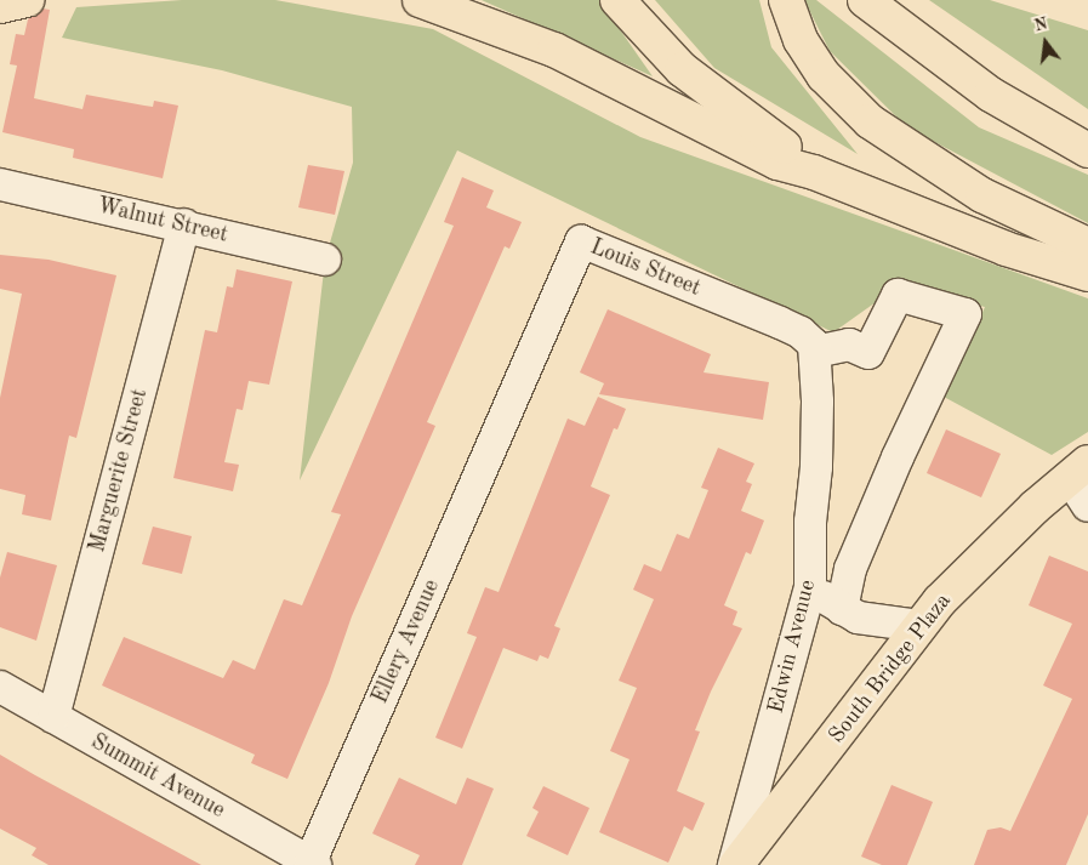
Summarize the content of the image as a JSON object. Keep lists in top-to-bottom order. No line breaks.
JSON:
{"streets":{"main road":["South Bridge Plaza"],"street":["Walnut Street","Louis Street","Marguerite Street","Ellery Avenue","Edwin Avenue","Summit Avenue"]},"crossings":[["Walnut Street","Marguerite Street"],["Louis Street","Ellery Avenue"],["Louis Street","Edwin Avenue"],["Marguerite Street","Summit Avenue"],["Ellery Avenue","Summit Avenue"],["Edwin Avenue","South Bridge Plaza"]],"north":"top"}
